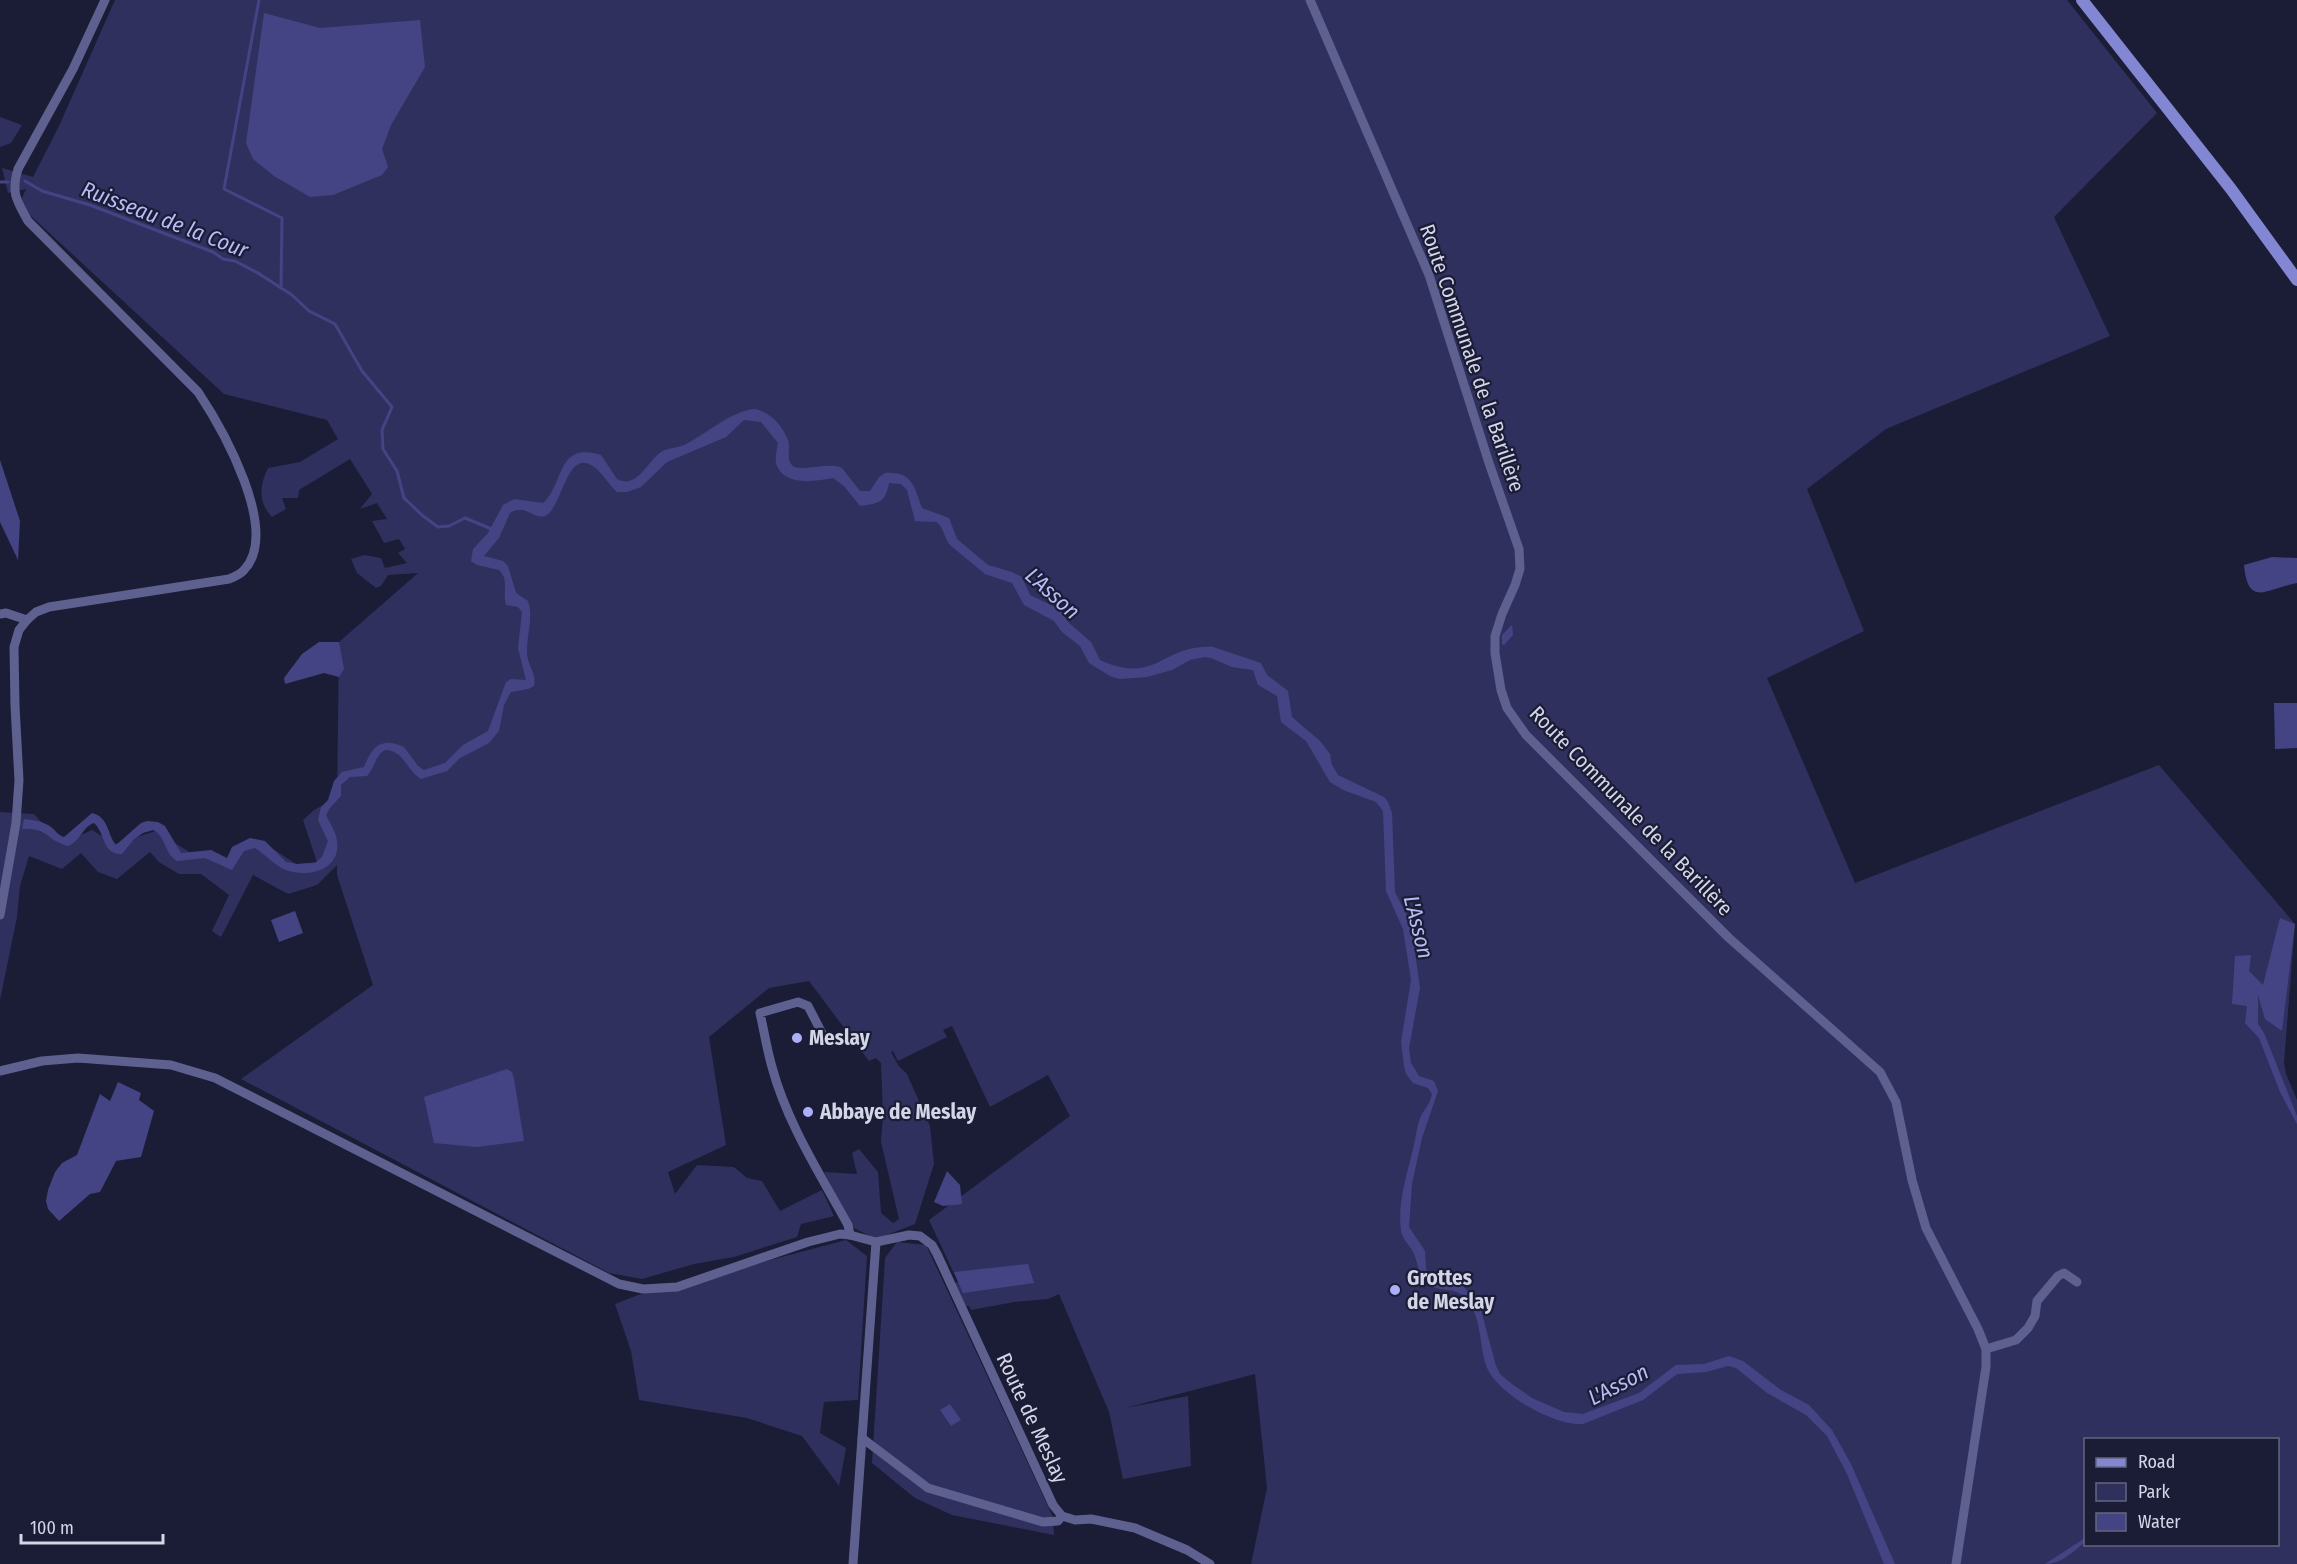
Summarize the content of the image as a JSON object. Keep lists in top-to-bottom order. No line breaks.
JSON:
{"streets":{"street":["Route Communale de la Barillère","Route de Meslay"]},"water":["Ruisseau de la Cour","L'Asson"],"places":["Meslay","Abbaye de Meslay","Grottes de Meslay"],"legend":["Road","Park","Water"],"scale_bar":"100 m"}
